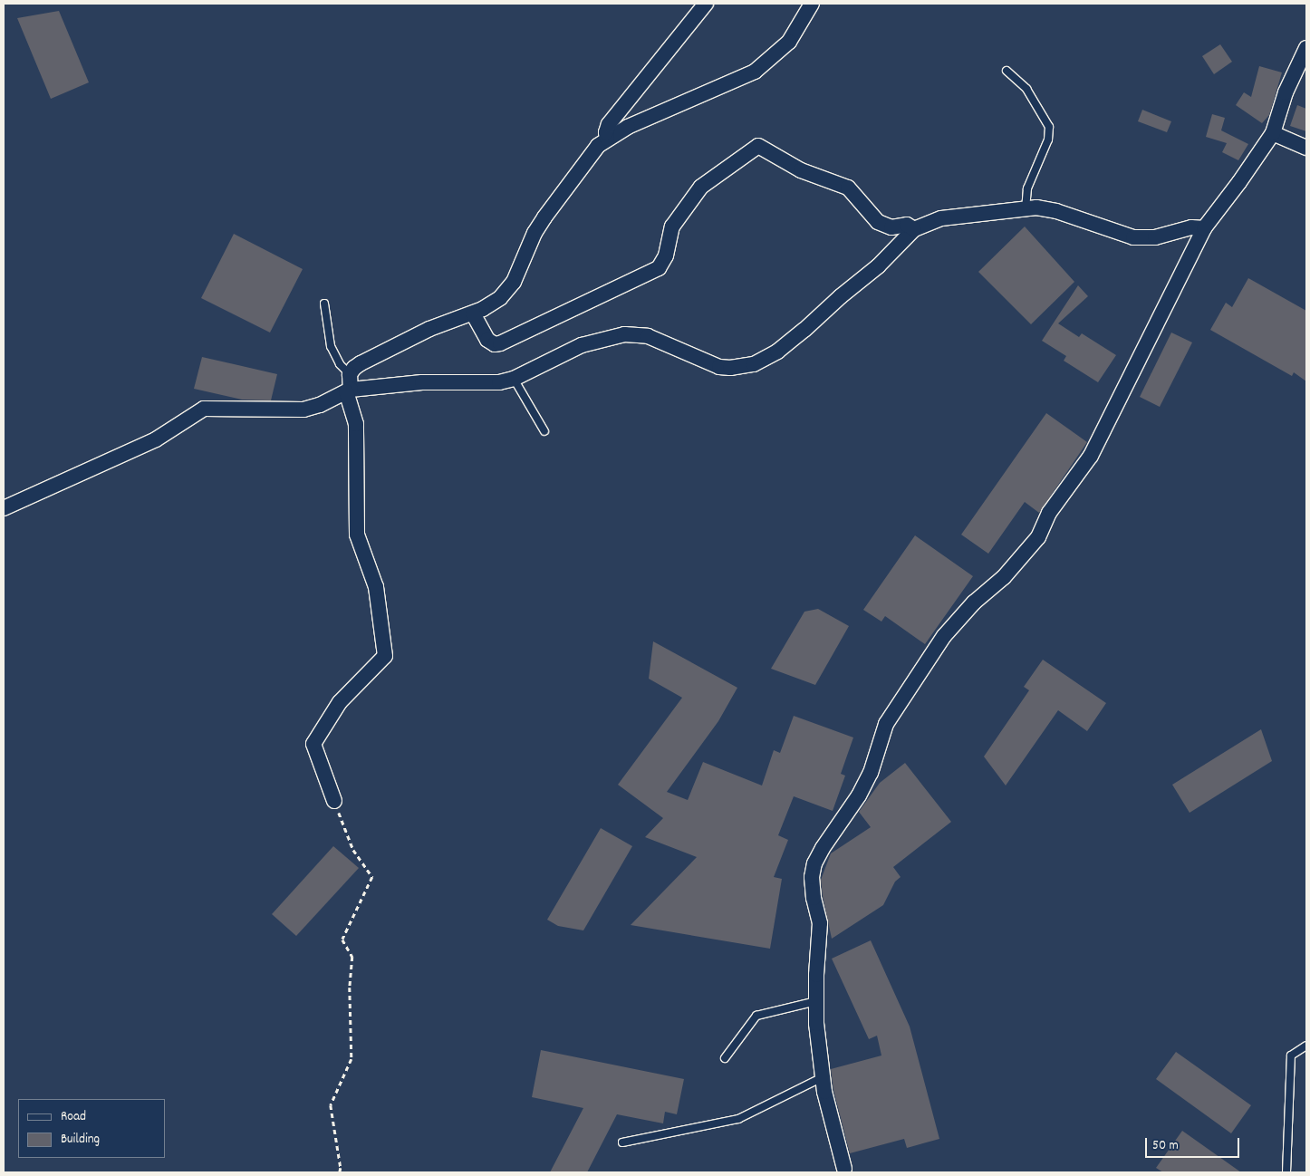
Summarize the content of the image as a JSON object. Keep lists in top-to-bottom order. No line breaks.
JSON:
{"legend":["Road","Building"],"scale_bar":"50 m"}
